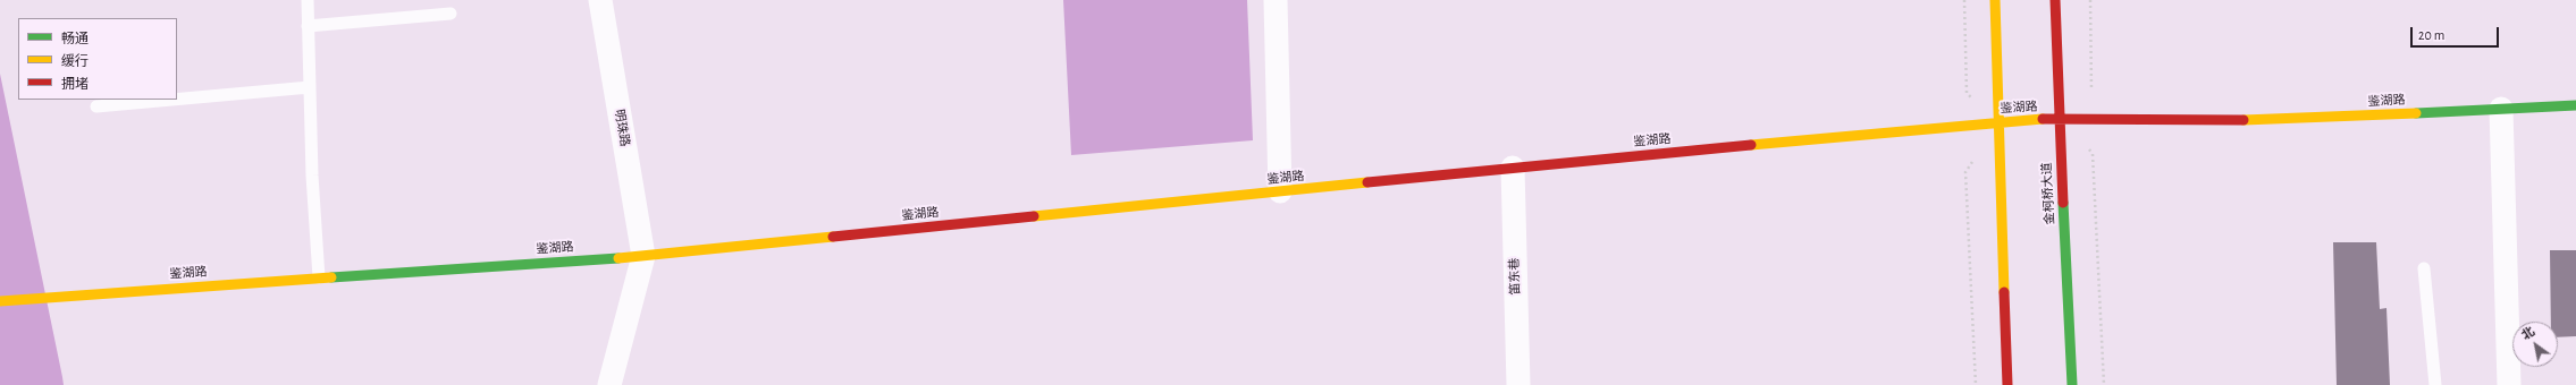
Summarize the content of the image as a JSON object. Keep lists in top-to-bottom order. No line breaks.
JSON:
{"streets":{"street":["鉴湖路","明珠路","金柯桥大道","笛东巷"]},"crossings":[["鉴湖路","明珠路"],["鉴湖路","金柯桥大道"],["鉴湖路","笛东巷"]],"legend":["畅通","缓行","拥堵"],"scale_bar":"20 m","north":"top left"}
